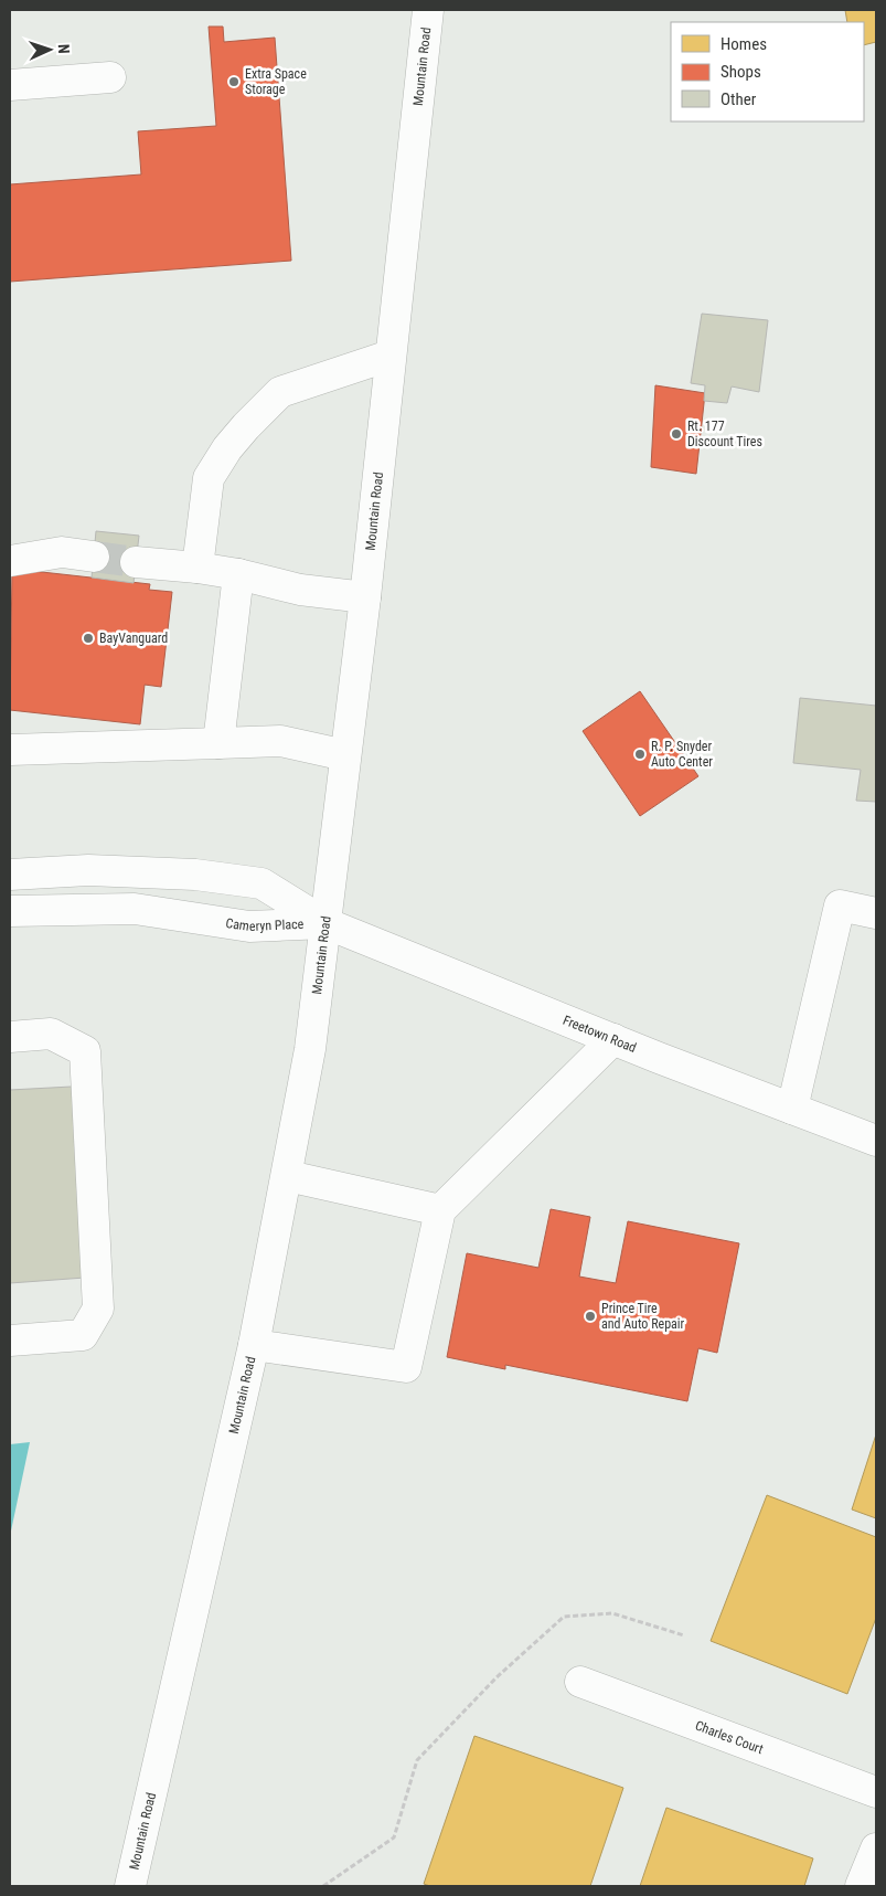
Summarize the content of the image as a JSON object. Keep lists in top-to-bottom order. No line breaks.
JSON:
{"streets":{"main road":["Mountain Road","Cameryn Place","Freetown Road","Charles Court"]},"crossings":[["Mountain Road","Cameryn Place"],["Mountain Road","Freetown Road"],["Cameryn Place","Freetown Road"]],"places":["Extra Space Storage","Rt. 177 Discount Tires","BayVanguard","R. P. Snyder Auto Center","Prince Tire and Auto Repair"],"legend":["Homes","Shops","Other"],"north":"right"}
